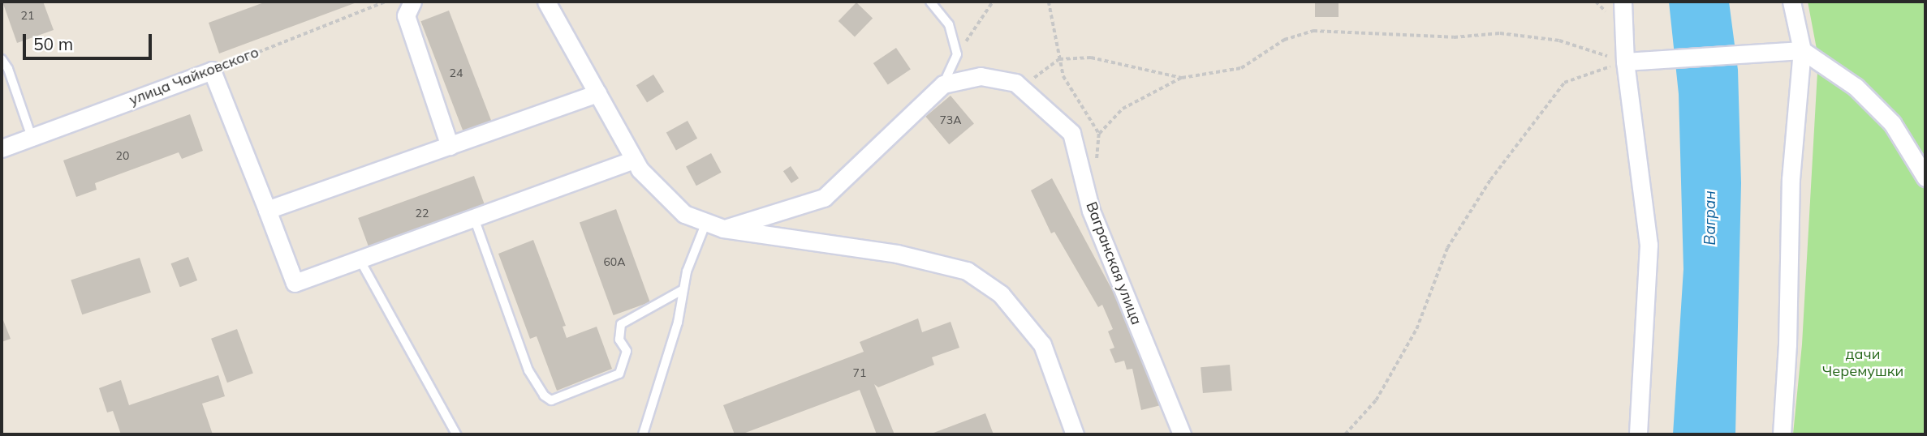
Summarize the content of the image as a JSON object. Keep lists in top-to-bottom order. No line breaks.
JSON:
{"streets":{"street":["улица Чайковского","Вагранская улица"]},"water":["Вагран"],"parks":["дачи Черемушки"],"house_numbers":["21","24","73А","20","22","60А","71"],"scale_bar":"50 m"}
